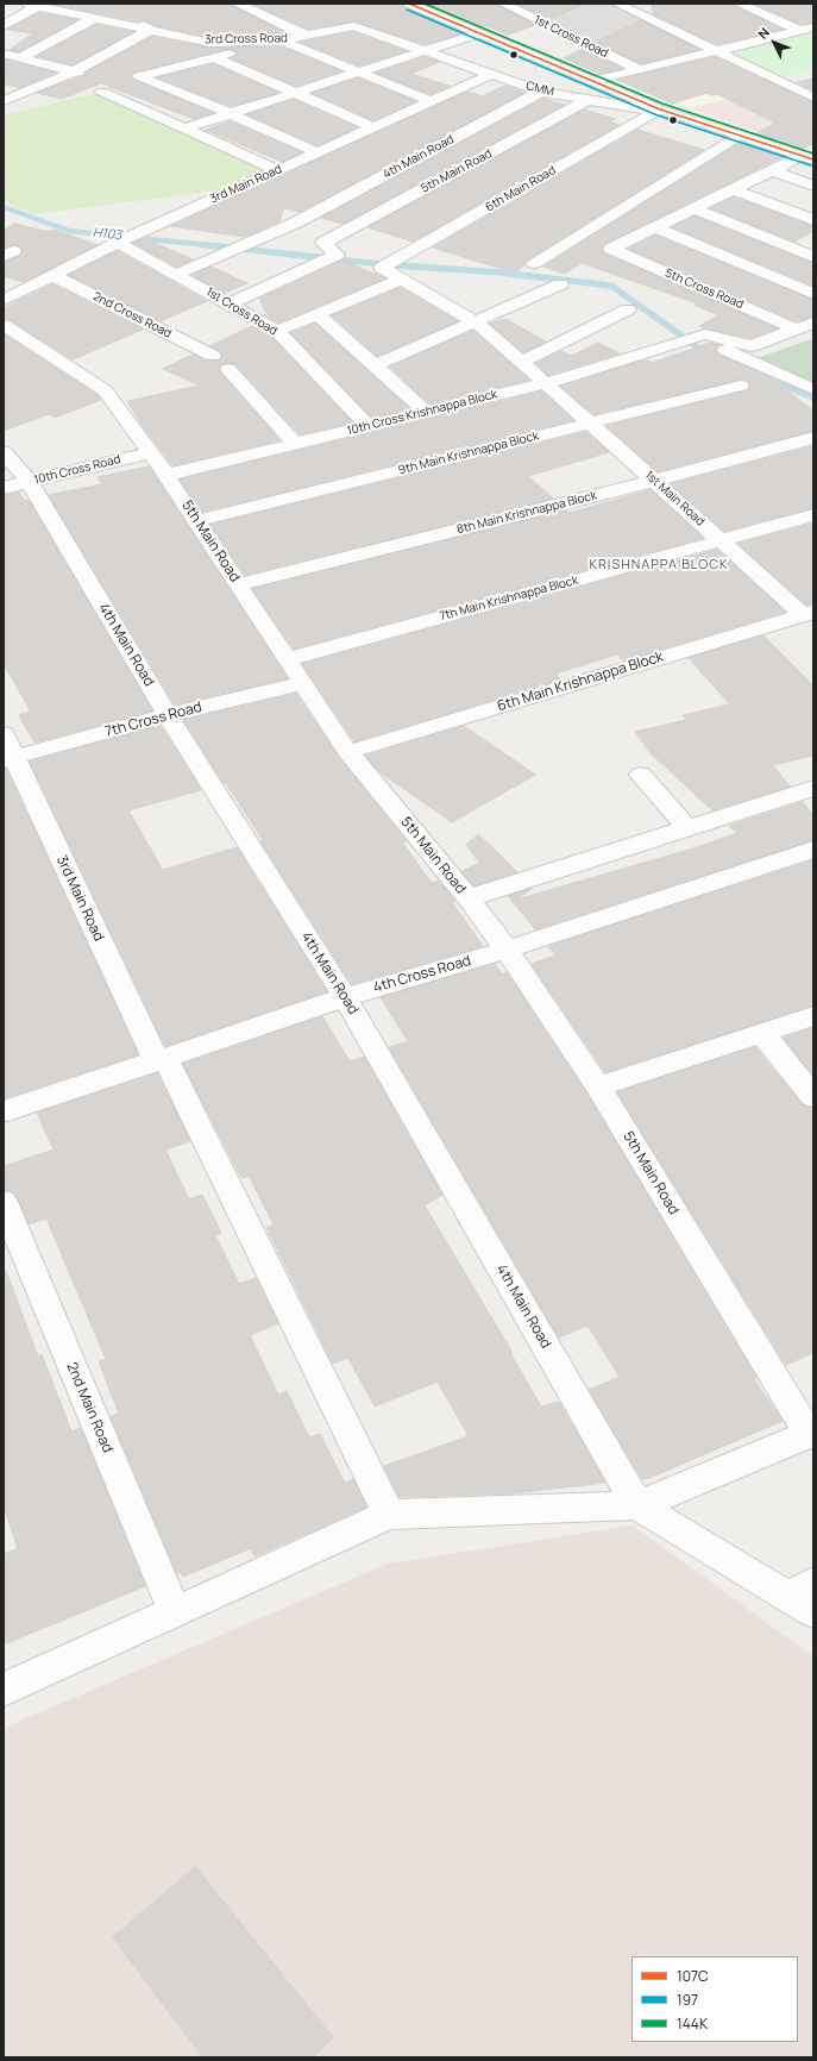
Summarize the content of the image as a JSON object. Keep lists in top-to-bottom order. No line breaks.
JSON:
{"streets":{"street":["1st Cross Road","3rd Cross Road","CMM","4th Main Road","5th Main Road","3rd Main Road","6th Main Road","5th Cross Road","2nd Cross Road","10th Cross Krishnappa Block","9th Main Krishnappa Block","10th Cross Road","1st Main Road","8th Main Krishnappa Block","7th Main Krishnappa Block","6th Main Krishnappa Block","7th Cross Road","4th Cross Road","2nd Main Road"]},"crossings":[["1st Cross Road","4th Main Road"],["1st Cross Road","5th Main Road"],["1st Cross Road","3rd Main Road"],["1st Cross Road","10th Cross Krishnappa Block"],["3rd Cross Road","CMM"],["CMM","4th Main Road"],["CMM","5th Main Road"],["CMM","3rd Main Road"],["CMM","6th Main Road"],["4th Main Road","10th Cross Road"],["4th Main Road","7th Cross Road"],["4th Main Road","4th Cross Road"],["5th Main Road","10th Cross Krishnappa Block"],["5th Main Road","9th Main Krishnappa Block"],["5th Main Road","10th Cross Road"],["5th Main Road","8th Main Krishnappa Block"],["5th Main Road","7th Main Krishnappa Block"],["5th Main Road","6th Main Krishnappa Block"],["5th Main Road","7th Cross Road"],["5th Main Road","4th Cross Road"],["3rd Main Road","2nd Cross Road"],["3rd Main Road","7th Cross Road"],["3rd Main Road","4th Cross Road"],["5th Cross Road","10th Cross Krishnappa Block"],["10th Cross Krishnappa Block","1st Main Road"],["9th Main Krishnappa Block","1st Main Road"],["1st Main Road","8th Main Krishnappa Block"],["1st Main Road","7th Main Krishnappa Block"],["1st Main Road","6th Main Krishnappa Block"]],"districts":["KRISHNAPPA BLOCK"],"water":["H103"],"lines":["transit line 107C","transit line 144K","transit line 197"],"legend":["107C","197","144K"],"north":"top left"}
